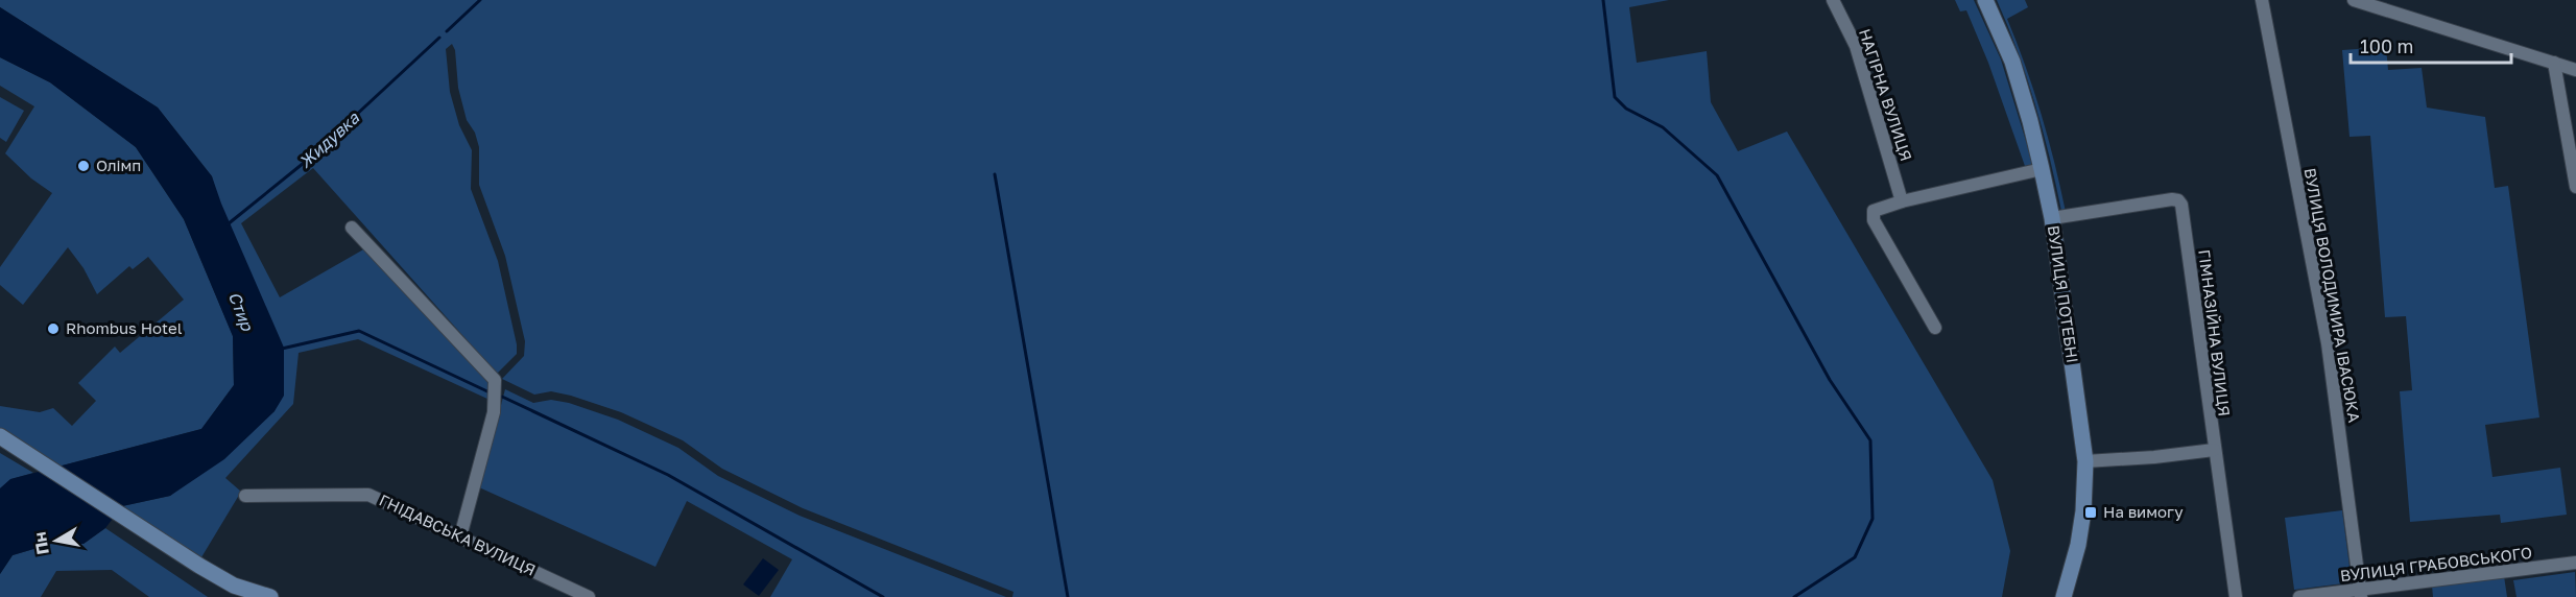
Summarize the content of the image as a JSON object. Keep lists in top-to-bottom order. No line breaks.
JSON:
{"streets":{"street":["НАГІРНА ВУЛИЦЯ","ВУЛИЦЯ ПОТЕБНІ","ВУЛИЦЯ ВОЛОДИМИРА ІВАСЮКА","ГІМНАЗІЙНА ВУЛИЦЯ","ГНІДАВСЬКА ВУЛИЦЯ","ВУЛИЦЯ ГРАБОВСЬКОГО"]},"crossings":[["ВУЛИЦЯ ПОТЕБНІ","ГІМНАЗІЙНА ВУЛИЦЯ"],["ВУЛИЦЯ ВОЛОДИМИРА ІВАСЮКА","ВУЛИЦЯ ГРАБОВСЬКОГО"]],"water":["Жидувка","Стир"],"places":{"other":["Олімп","Rhombus Hotel"],"transit":["На вимогу"]},"scale_bar":"100 m","north":"left"}
